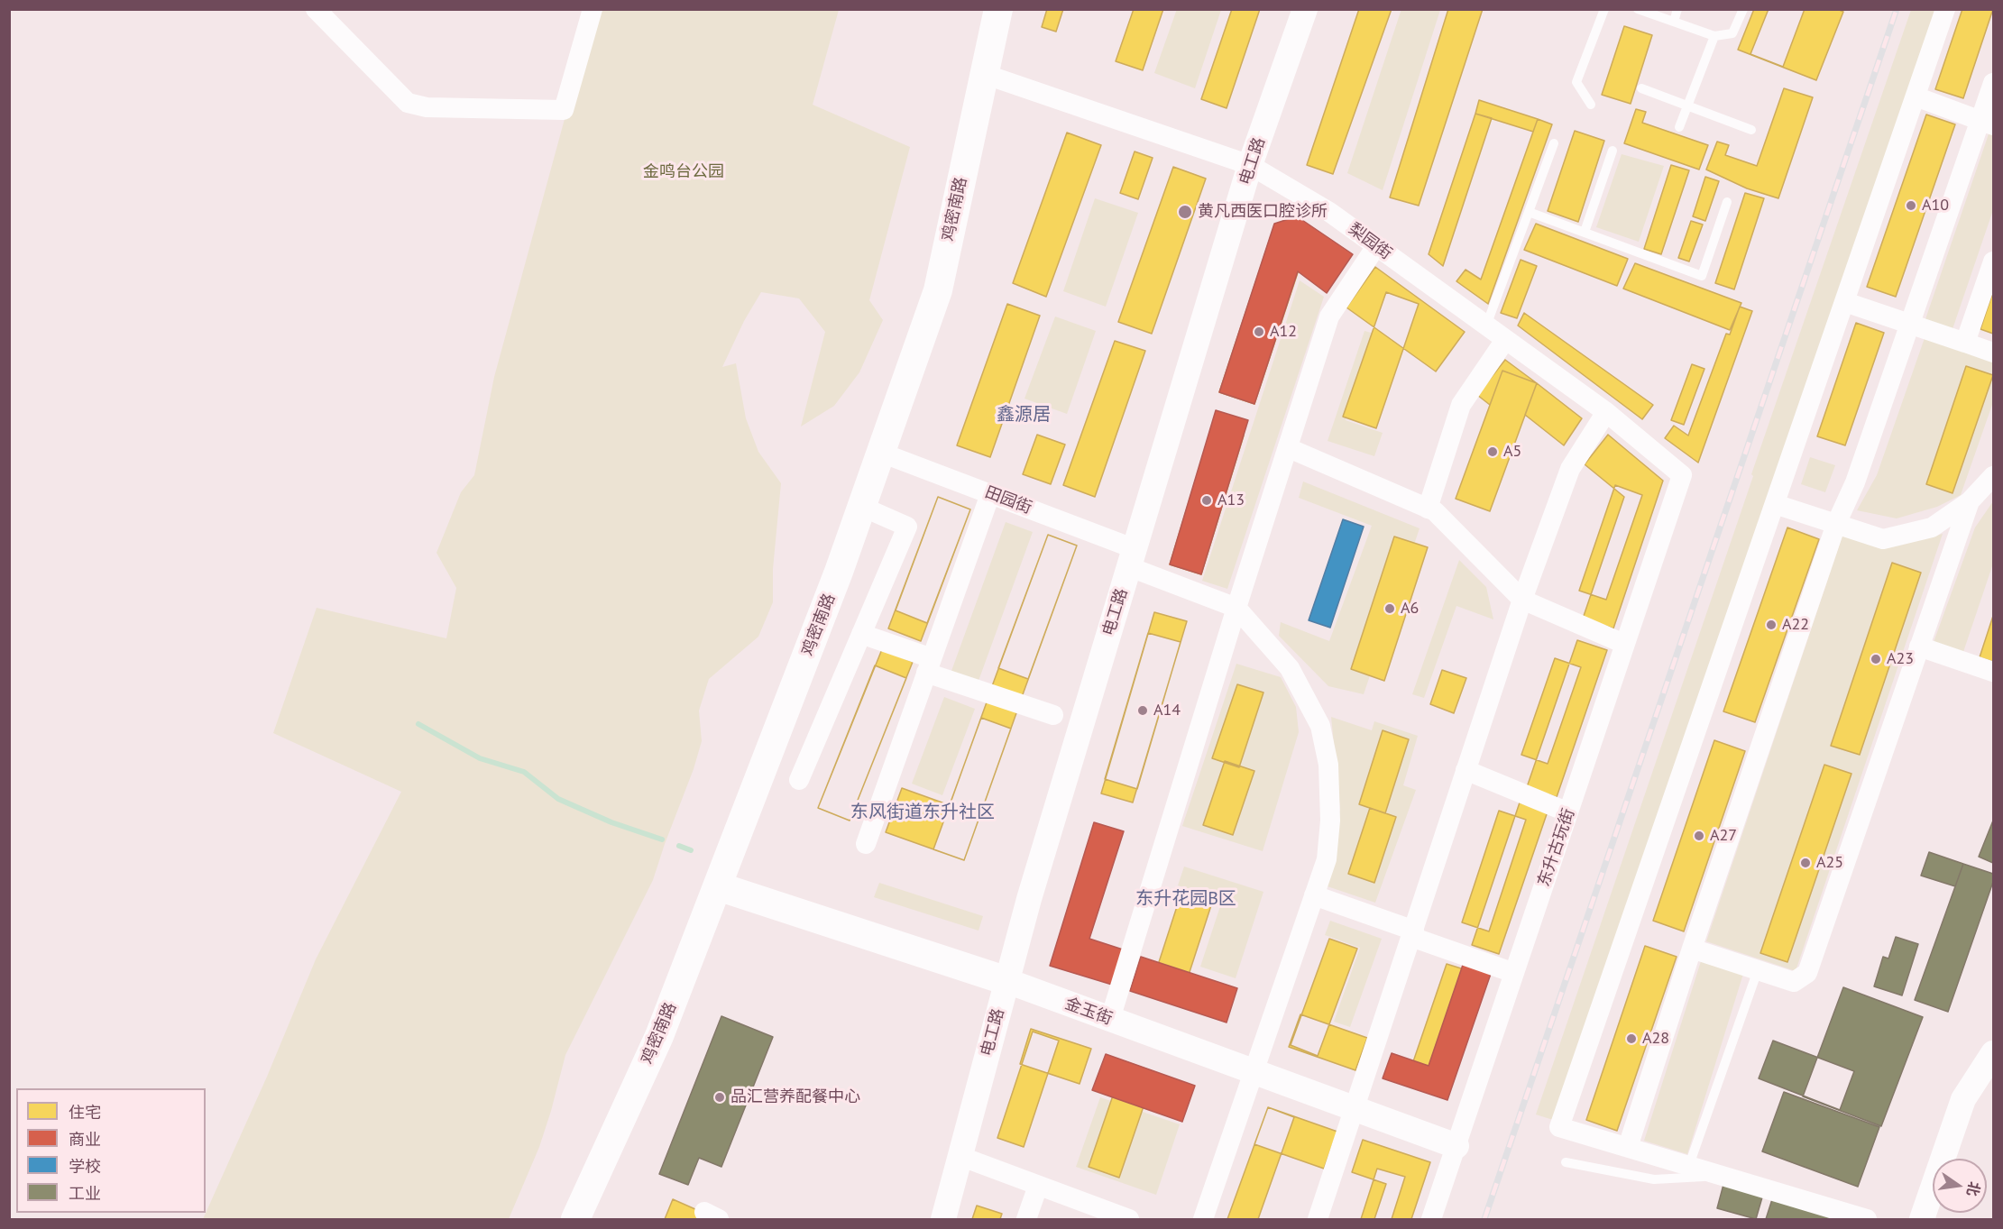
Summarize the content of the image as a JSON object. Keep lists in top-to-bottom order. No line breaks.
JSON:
{"streets":{"main road":["鸡密南路","金玉街"],"street":["电工路","梨园街","田园街","东升古玩街"]},"crossings":[["电工路","梨园街"],["电工路","田园街"],["电工路","金玉街"],["鸡密南路","梨园街"],["鸡密南路","田园街"],["鸡密南路","金玉街"],["梨园街","东升古玩街"],["东升古玩街","金玉街"]],"districts":["鑫源居","东风街道东升社区","东升花园B区"],"parks":["金鸣台公园"],"places":["A10","黄凡西医口腔诊所","A12","A5","A13","A6","A22","A23","A14","A27","A25","A28","品汇营养配餐中心"],"legend":["住宅","商业","学校","工业"],"north":"right"}
